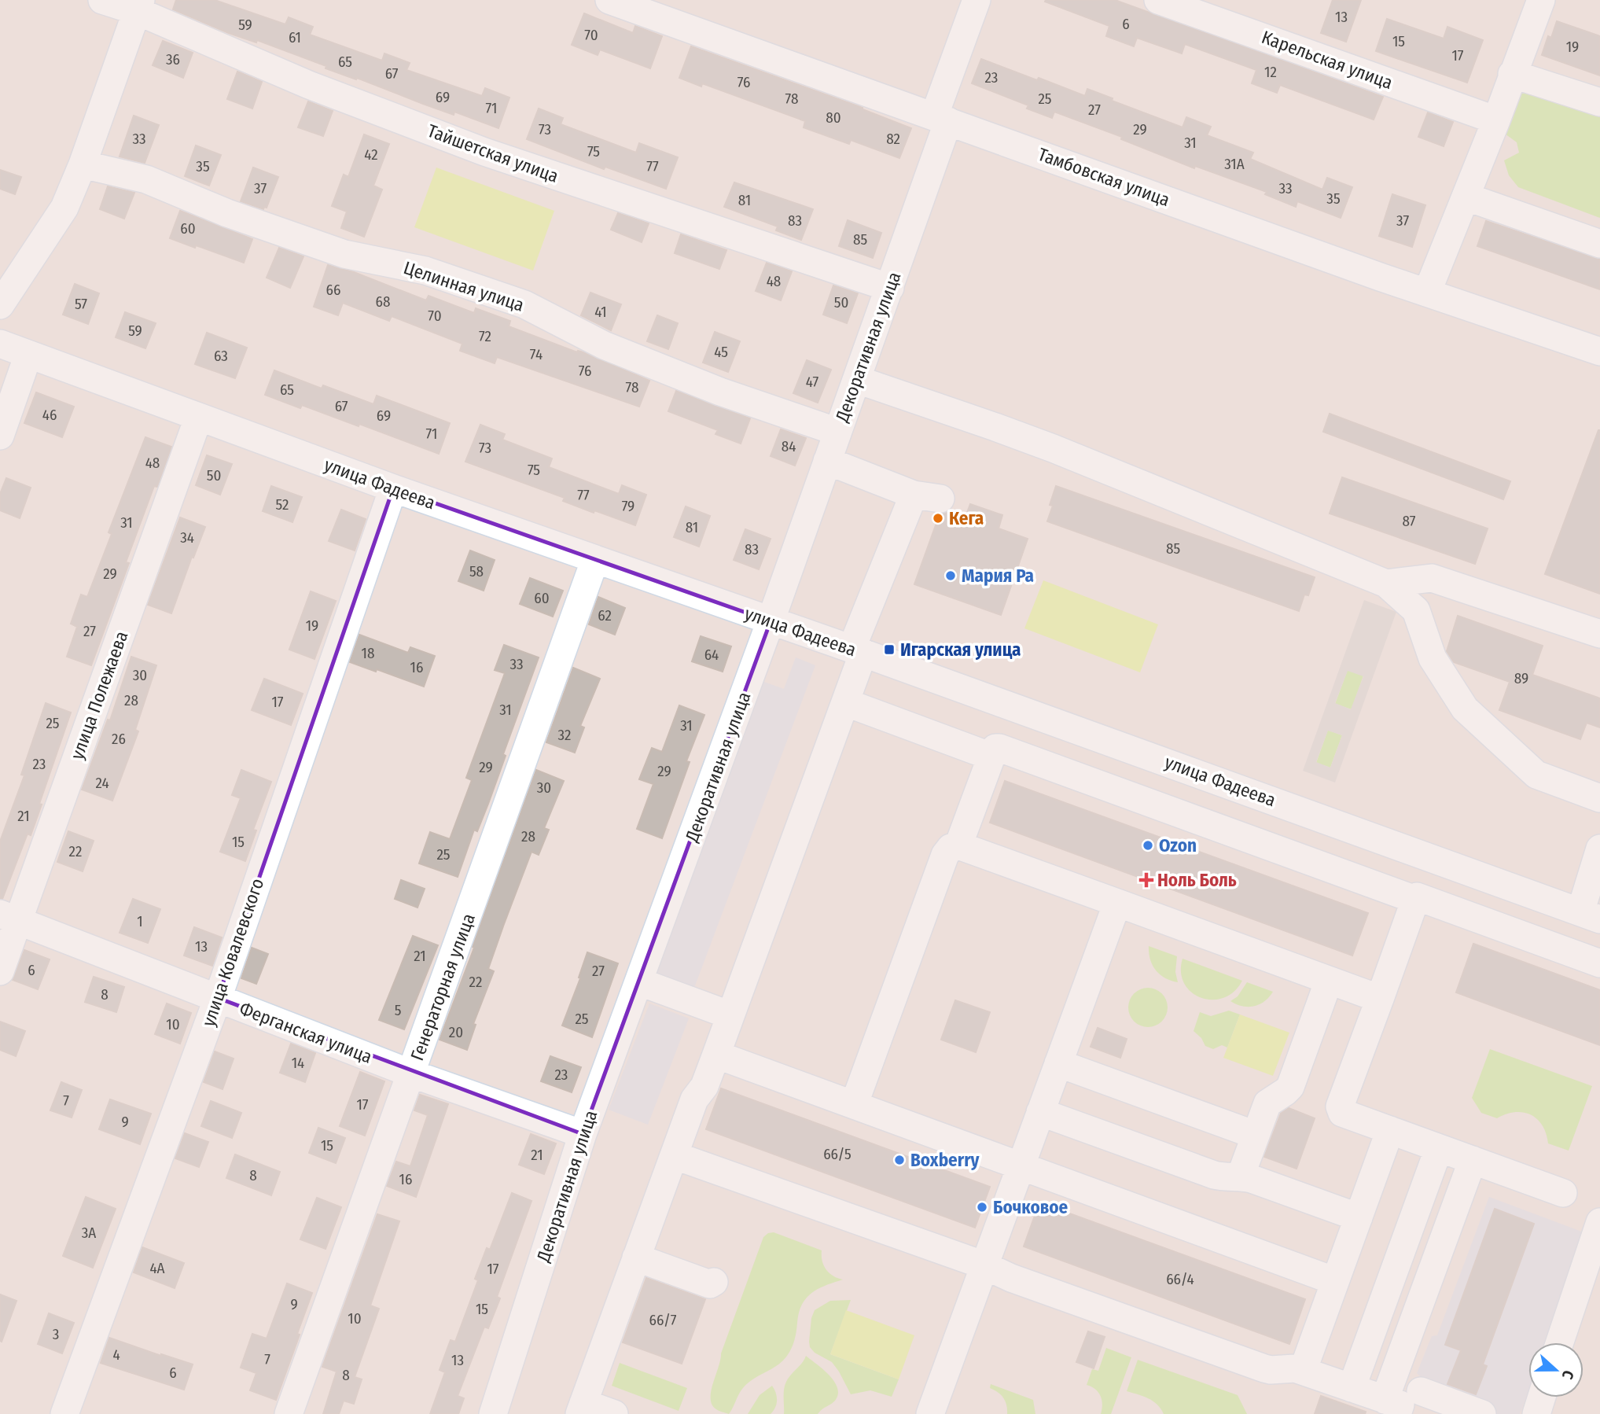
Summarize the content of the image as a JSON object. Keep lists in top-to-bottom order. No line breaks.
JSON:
{"streets":{"street":["Карельская улица","Тайшетская улица","Тамбовская улица","Целинная улица","Декоративная улица","улица Фадеева","улица Полежаева","улица Ковалевского","Генераторная улица","Ферганская улица"]},"crossings":[["Тайшетская улица","Декоративная улица"],["Тамбовская улица","Декоративная улица"],["Целинная улица","Декоративная улица"],["Декоративная улица","улица Фадеева"],["Декоративная улица","Ферганская улица"],["улица Фадеева","улица Полежаева"],["улица Фадеева","улица Ковалевского"],["улица Фадеева","Генераторная улица"],["улица Полежаева","Ферганская улица"],["улица Ковалевского","Ферганская улица"],["Генераторная улица","Ферганская улица"]],"places":{"other":["Кега","Мария Ра","Ozon","Boxberry","Бочковое"],"transit":["Игарская улица"],"health":["Ноль Боль"]},"house_numbers":["13","6","59","70","61","15","19","17","36","65","12","67","23","76","69","78","25","71","27","80","73","29","33","82","31","75","42","31А","35","77","37","33","35","81","83","37","60","85","48","66","68","50","57","41","70","59","72","45","74","63","76","47","78","65","67","46","69","71","84","73","48","75","50","77","52","79","87","31","81","34","85","83","58","29","60","62","19","27","18","64","33","16","30","89","28","17","31","25","31","32","26","23","29","29","24","30","21","28","15","22","25","1","13","21","6","27","22","8","5","25","10","20","14","23","7","17","9","15","66/5","21","8","16","3А","4А","17","66/4","9","15","10","66/7","3","4","7","13","6","8"],"north":"right"}
